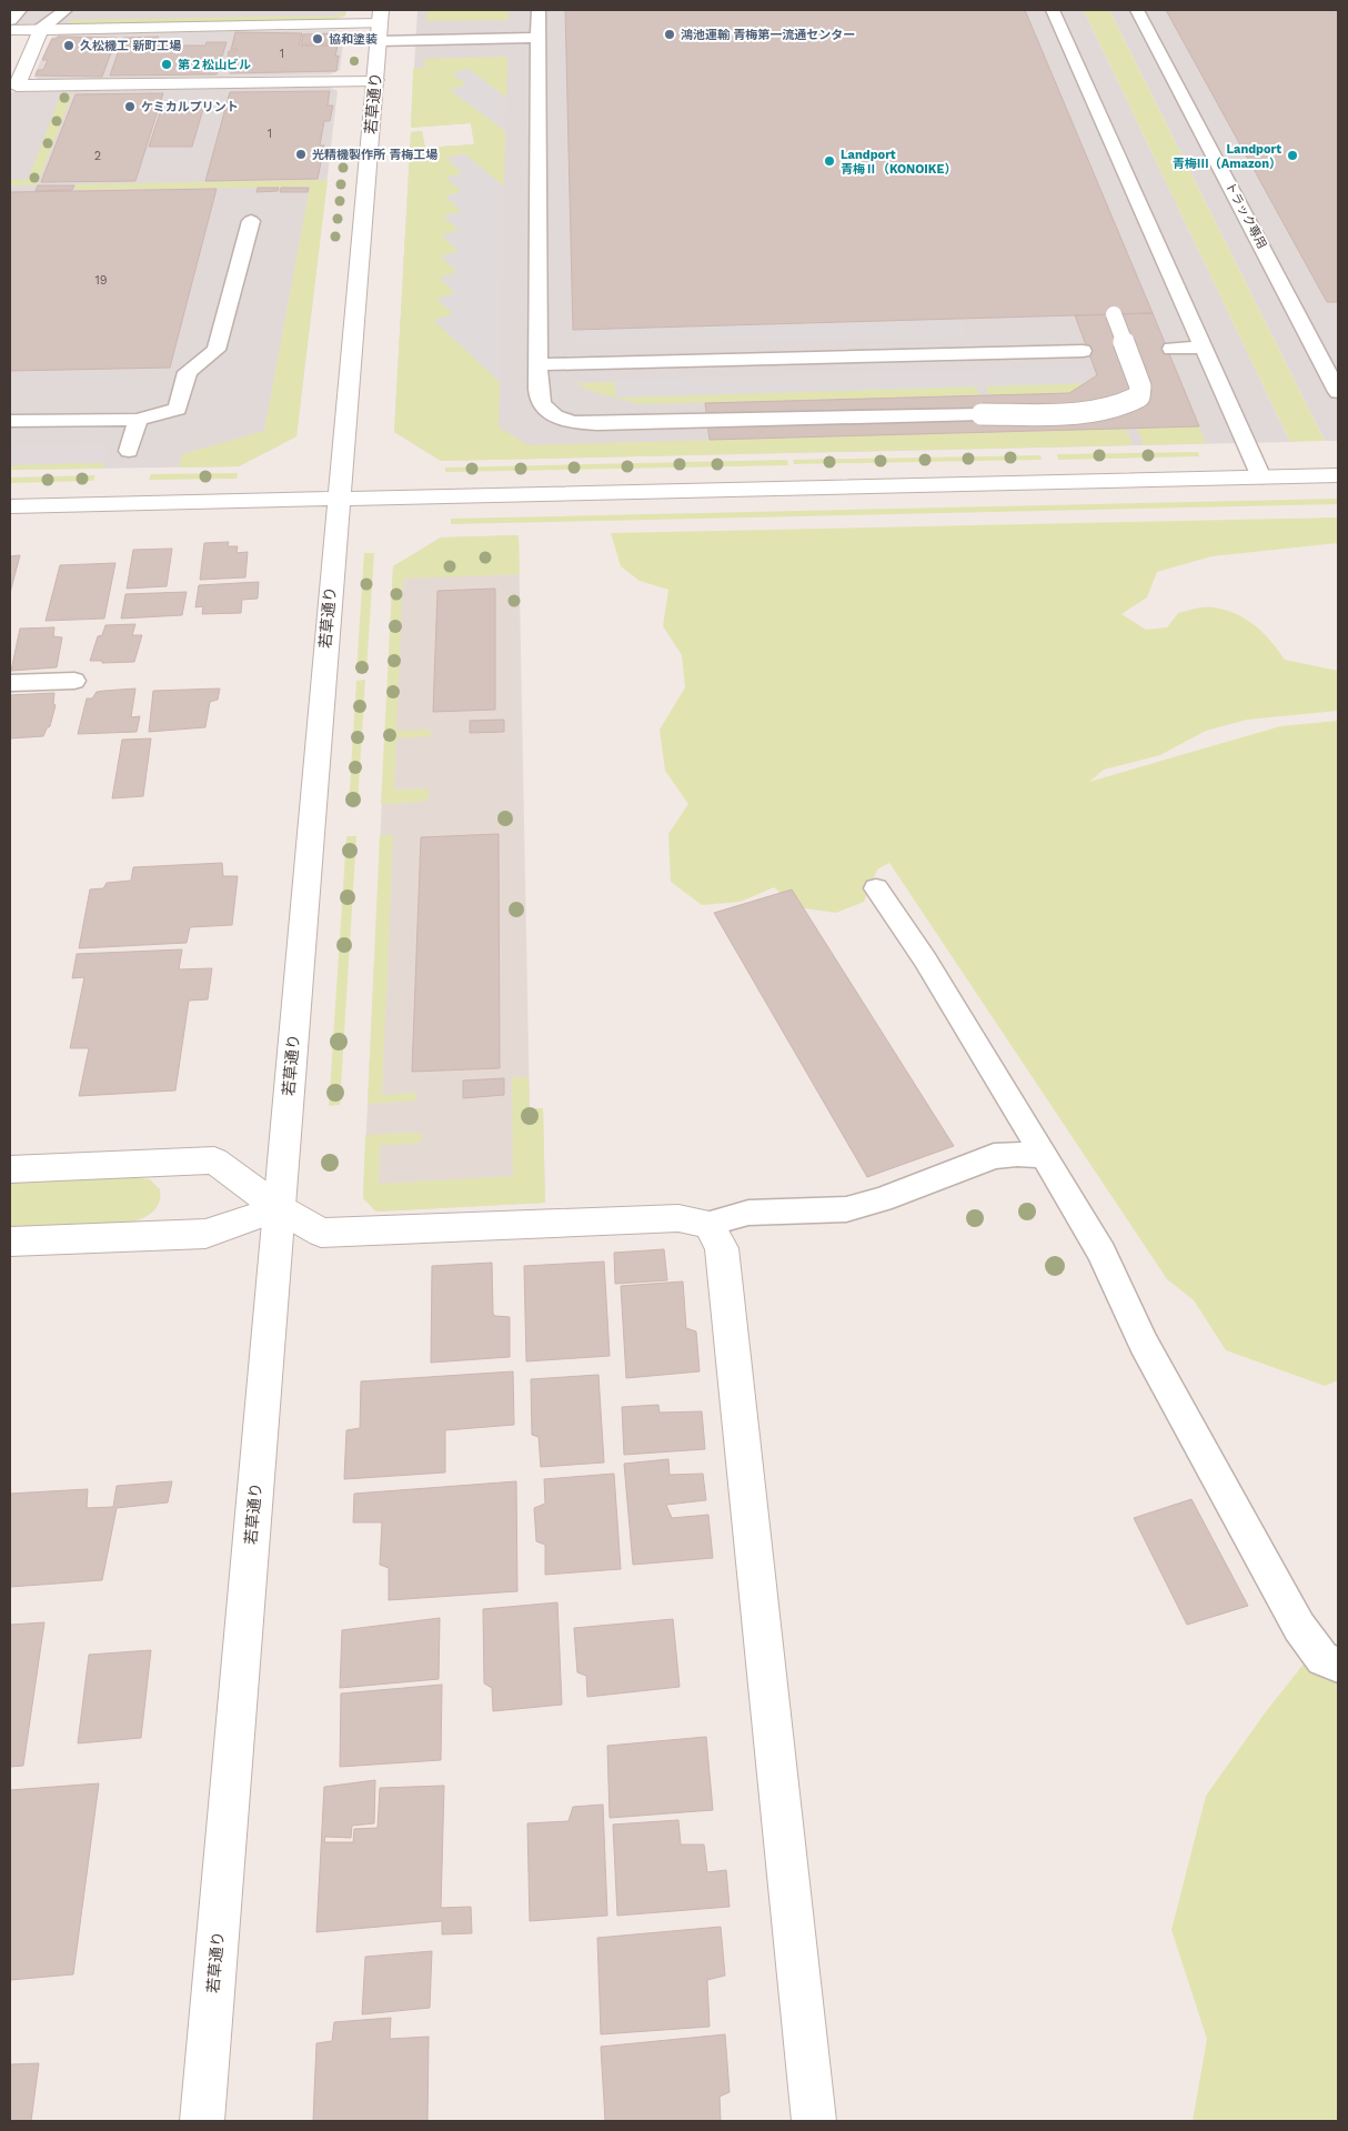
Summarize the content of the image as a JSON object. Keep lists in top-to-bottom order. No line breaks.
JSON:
{"streets":{"street":["若草通り"],"lane":["トラック専用"]},"places":["鴻池運輸 青梅第一流通センター","協和塗装","久松機工 新町工場","第２松山ビル","ケミカルプリント","光精機製作所 青梅工場","Landport 青梅Ⅲ（Amazon）","Landport 青梅Ⅱ（KONOIKE）"],"house_numbers":["1","1","2","19"]}
